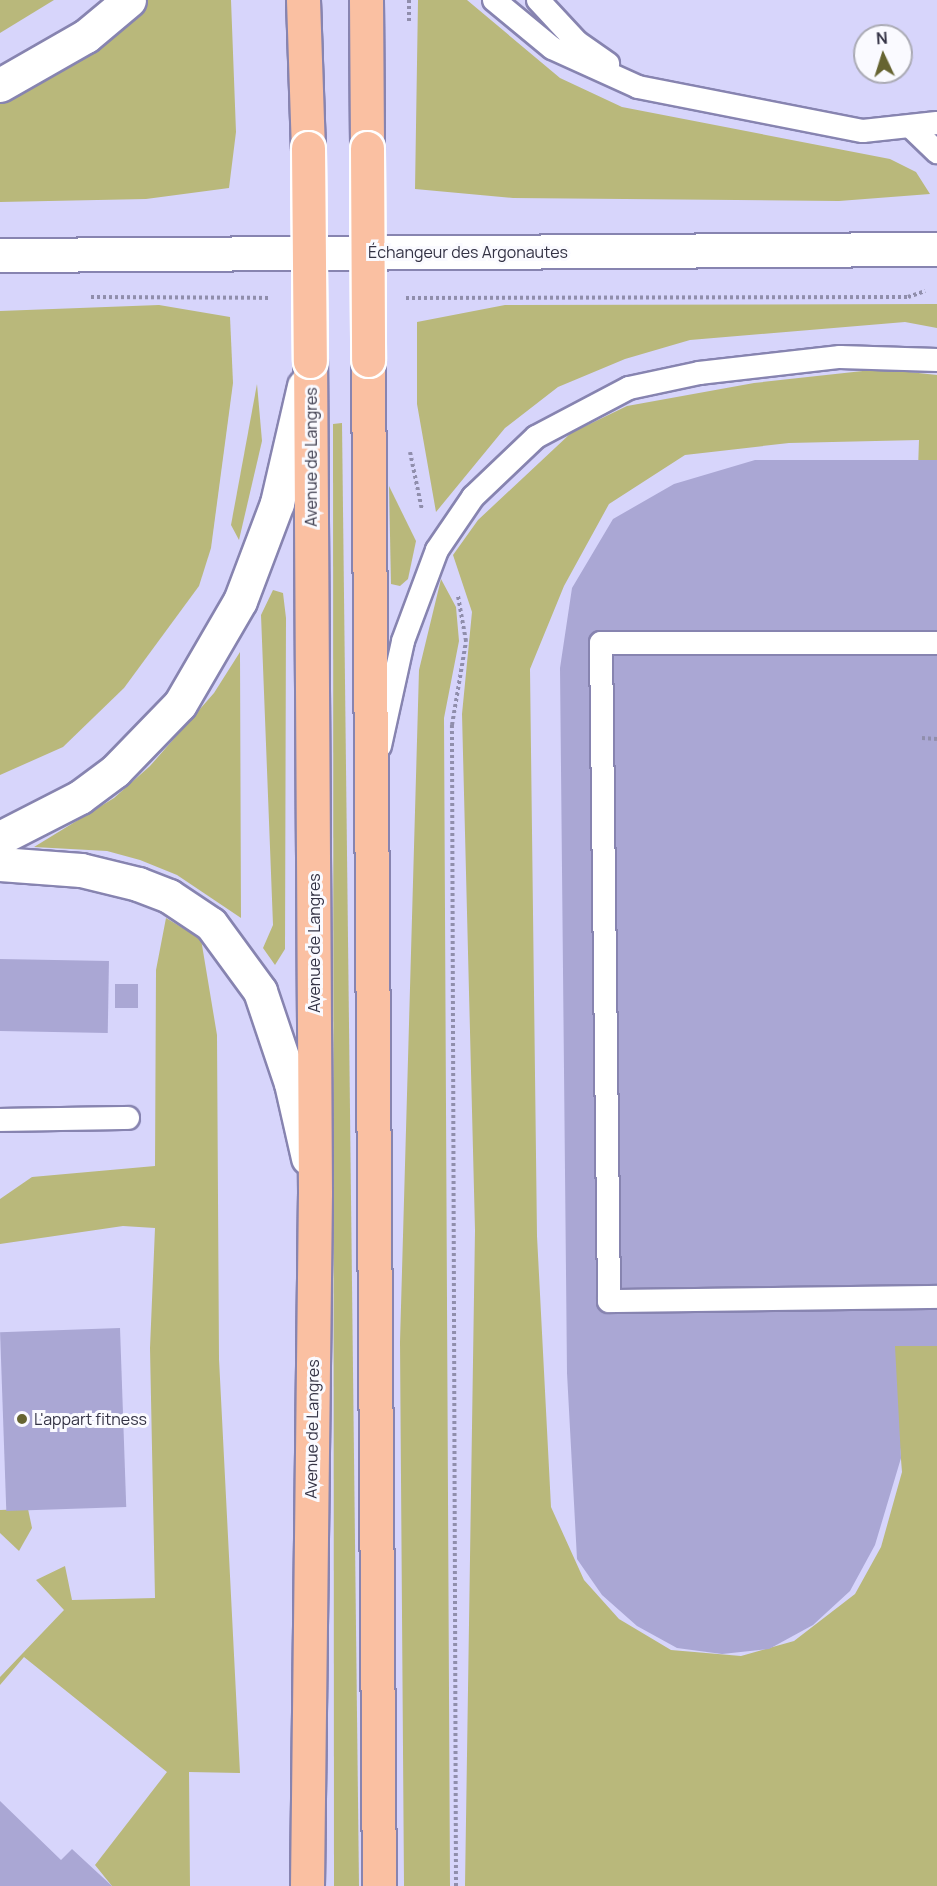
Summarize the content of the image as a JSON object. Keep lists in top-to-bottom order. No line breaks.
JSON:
{"streets":{"main road":["Avenue de Langres"],"street":["Échangeur des Argonautes"]},"places":["L'appart fitness"],"north":"top"}
